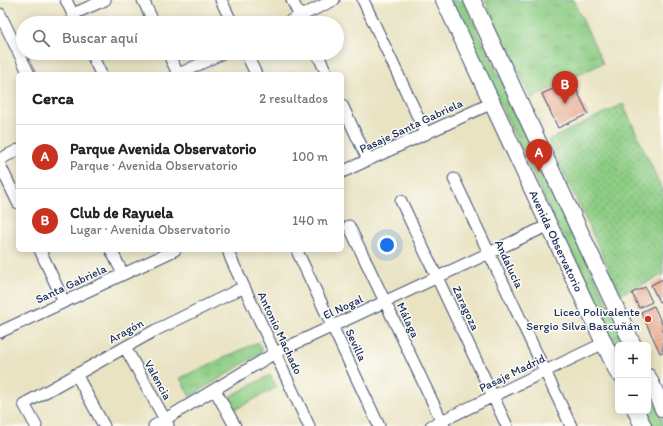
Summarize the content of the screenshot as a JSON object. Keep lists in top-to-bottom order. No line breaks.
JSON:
{"streets":{"main road":["Avenida Observatorio"],"street":["Pasaje Santa Gabriela","Andalucía","Santa Gabriela","El Nogal","Zaragoza","Málaga","Aragón","Antonio Machado","Sevilla","Pasaje Madrid","Valencia"]},"crossings":[["Pasaje Santa Gabriela","Avenida Observatorio"],["Avenida Observatorio","El Nogal"],["Avenida Observatorio","Pasaje Madrid"],["Andalucía","El Nogal"],["Andalucía","Pasaje Madrid"],["El Nogal","Zaragoza"],["El Nogal","Málaga"],["El Nogal","Antonio Machado"],["El Nogal","Sevilla"],["El Nogal","Valencia"],["Zaragoza","Pasaje Madrid"],["Málaga","Pasaje Madrid"],["Aragón","Antonio Machado"],["Aragón","Valencia"]],"places":["Liceo Polivalente Sergio Silva Bascuñán"],"page":{"search":"Buscar aquí","pins":["B","A"],"heading":["Cerca","2 resultados"],"list":[{"mark":"A","name":"Parque Avenida Observatorio","note":"Parque · Avenida Observatorio","value":"100 m"},{"mark":"B","name":"Club de Rayuela","note":"Lugar · Avenida Observatorio","value":"140 m"}],"map_buttons":["+","−"]}}
